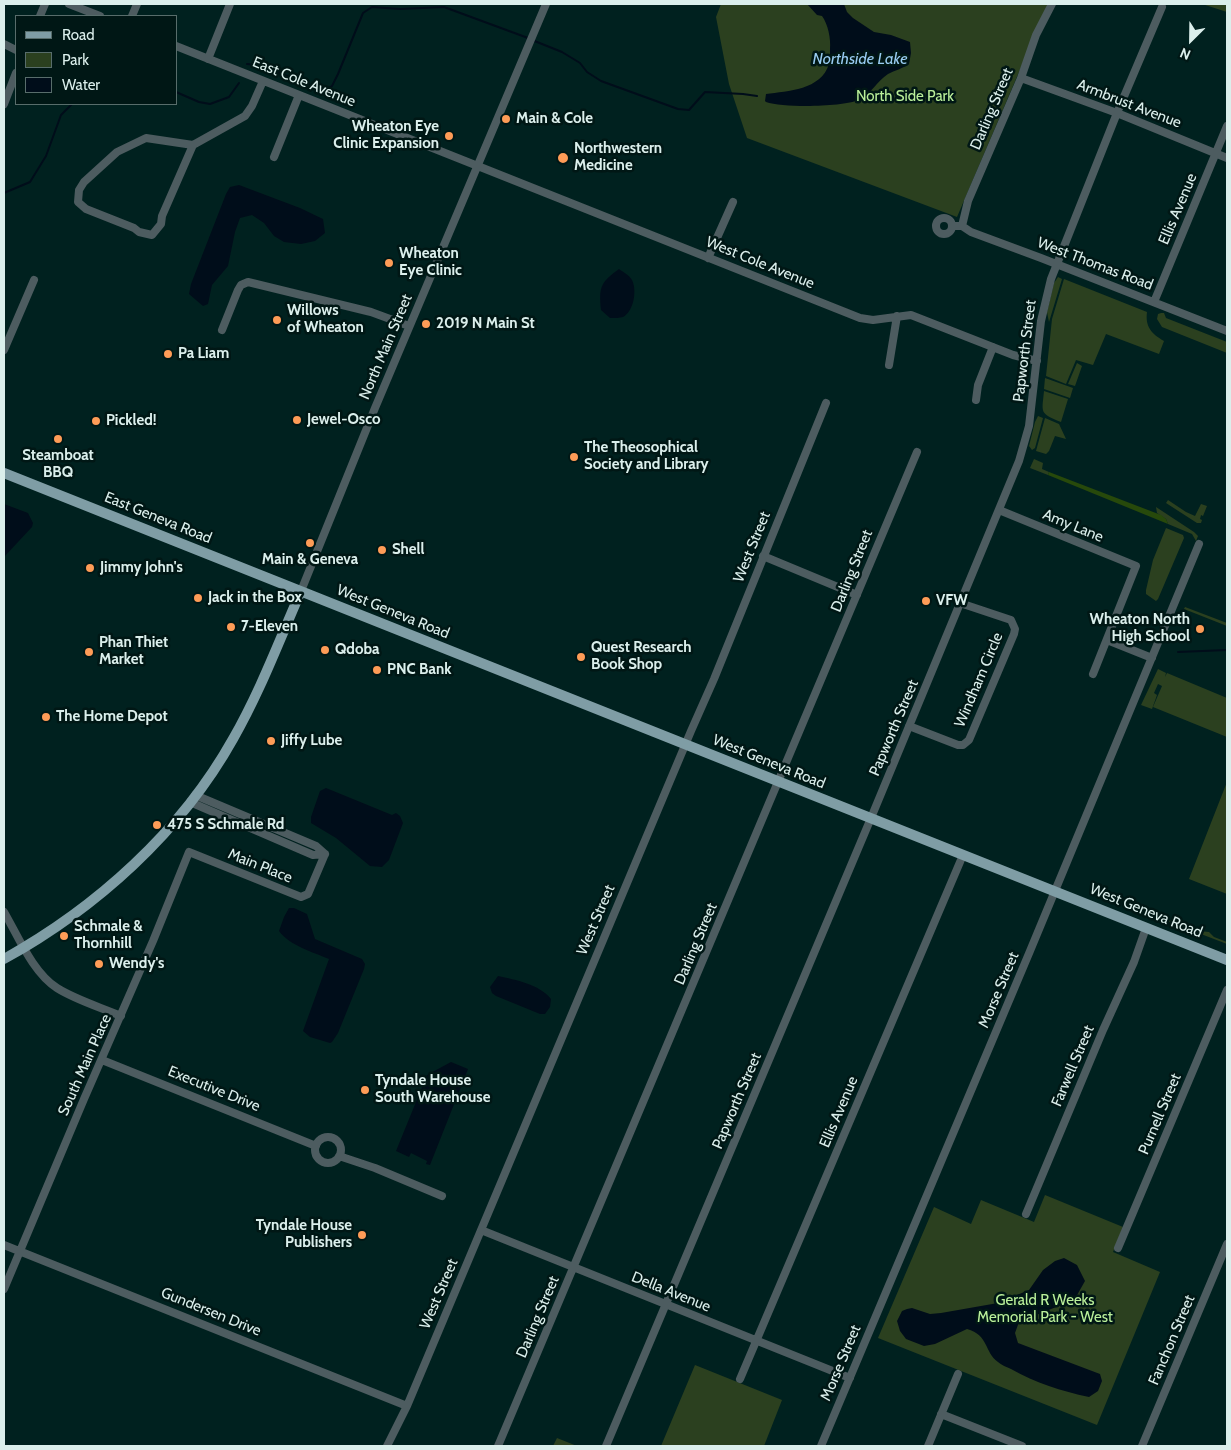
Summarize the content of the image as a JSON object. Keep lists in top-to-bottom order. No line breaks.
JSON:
{"streets":{"main road":["East Geneva Road","West Geneva Road"],"street":["East Cole Avenue","Armbrust Avenue","Darling Street","Ellis Avenue","West Cole Avenue","West Thomas Road","North Main Street","Papworth Street","Amy Lane","West Street","Windham Circle","Main Place","Morse Street","South Main Place","Farwell Street","Executive Drive","Purnell Street","Della Avenue","Gundersen Drive","Fanchon Street"]},"crossings":[["East Cole Avenue","West Cole Avenue"],["East Cole Avenue","North Main Street"],["Armbrust Avenue","Darling Street"],["Armbrust Avenue","Ellis Avenue"],["Armbrust Avenue","Papworth Street"],["Darling Street","West Thomas Road"],["Darling Street","West Geneva Road"],["Darling Street","Della Avenue"],["Ellis Avenue","West Thomas Road"],["Ellis Avenue","West Geneva Road"],["Ellis Avenue","Della Avenue"],["West Cole Avenue","North Main Street"],["West Cole Avenue","Papworth Street"],["West Thomas Road","Papworth Street"],["North Main Street","East Geneva Road"],["North Main Street","West Geneva Road"],["Papworth Street","Amy Lane"],["Papworth Street","West Geneva Road"],["Papworth Street","Windham Circle"],["Papworth Street","Della Avenue"],["East Geneva Road","West Geneva Road"],["West Street","West Geneva Road"],["West Street","Della Avenue"],["West Street","Gundersen Drive"],["West Geneva Road","Morse Street"],["West Geneva Road","Farwell Street"],["Main Place","South Main Place"],["Morse Street","Della Avenue"],["South Main Place","Executive Drive"],["South Main Place","Gundersen Drive"]],"water":["Northside Lake"],"parks":["North Side Park","Gerald R Weeks Memorial Park - West"],"places":["Main & Cole","Wheaton Eye Clinic Expansion","Northwestern Medicine","Wheaton Eye Clinic","Willows of Wheaton","2019 N Main St","Pa Liam","Jewel-Osco","Pickled!","Steamboat BBQ","The Theosophical Society and Library","Main & Geneva","Shell","Jimmy John's","Jack in the Box","VFW","7-Eleven","Wheaton North High School","Qdoba","Phan Thiet Market","Quest Research Book Shop","PNC Bank","The Home Depot","Jiffy Lube","475 S Schmale Rd","Schmale & Thornhill","Wendy's","Tyndale House South Warehouse","Tyndale House Publishers"],"legend":["Road","Park","Water"],"north":"bottom left"}
